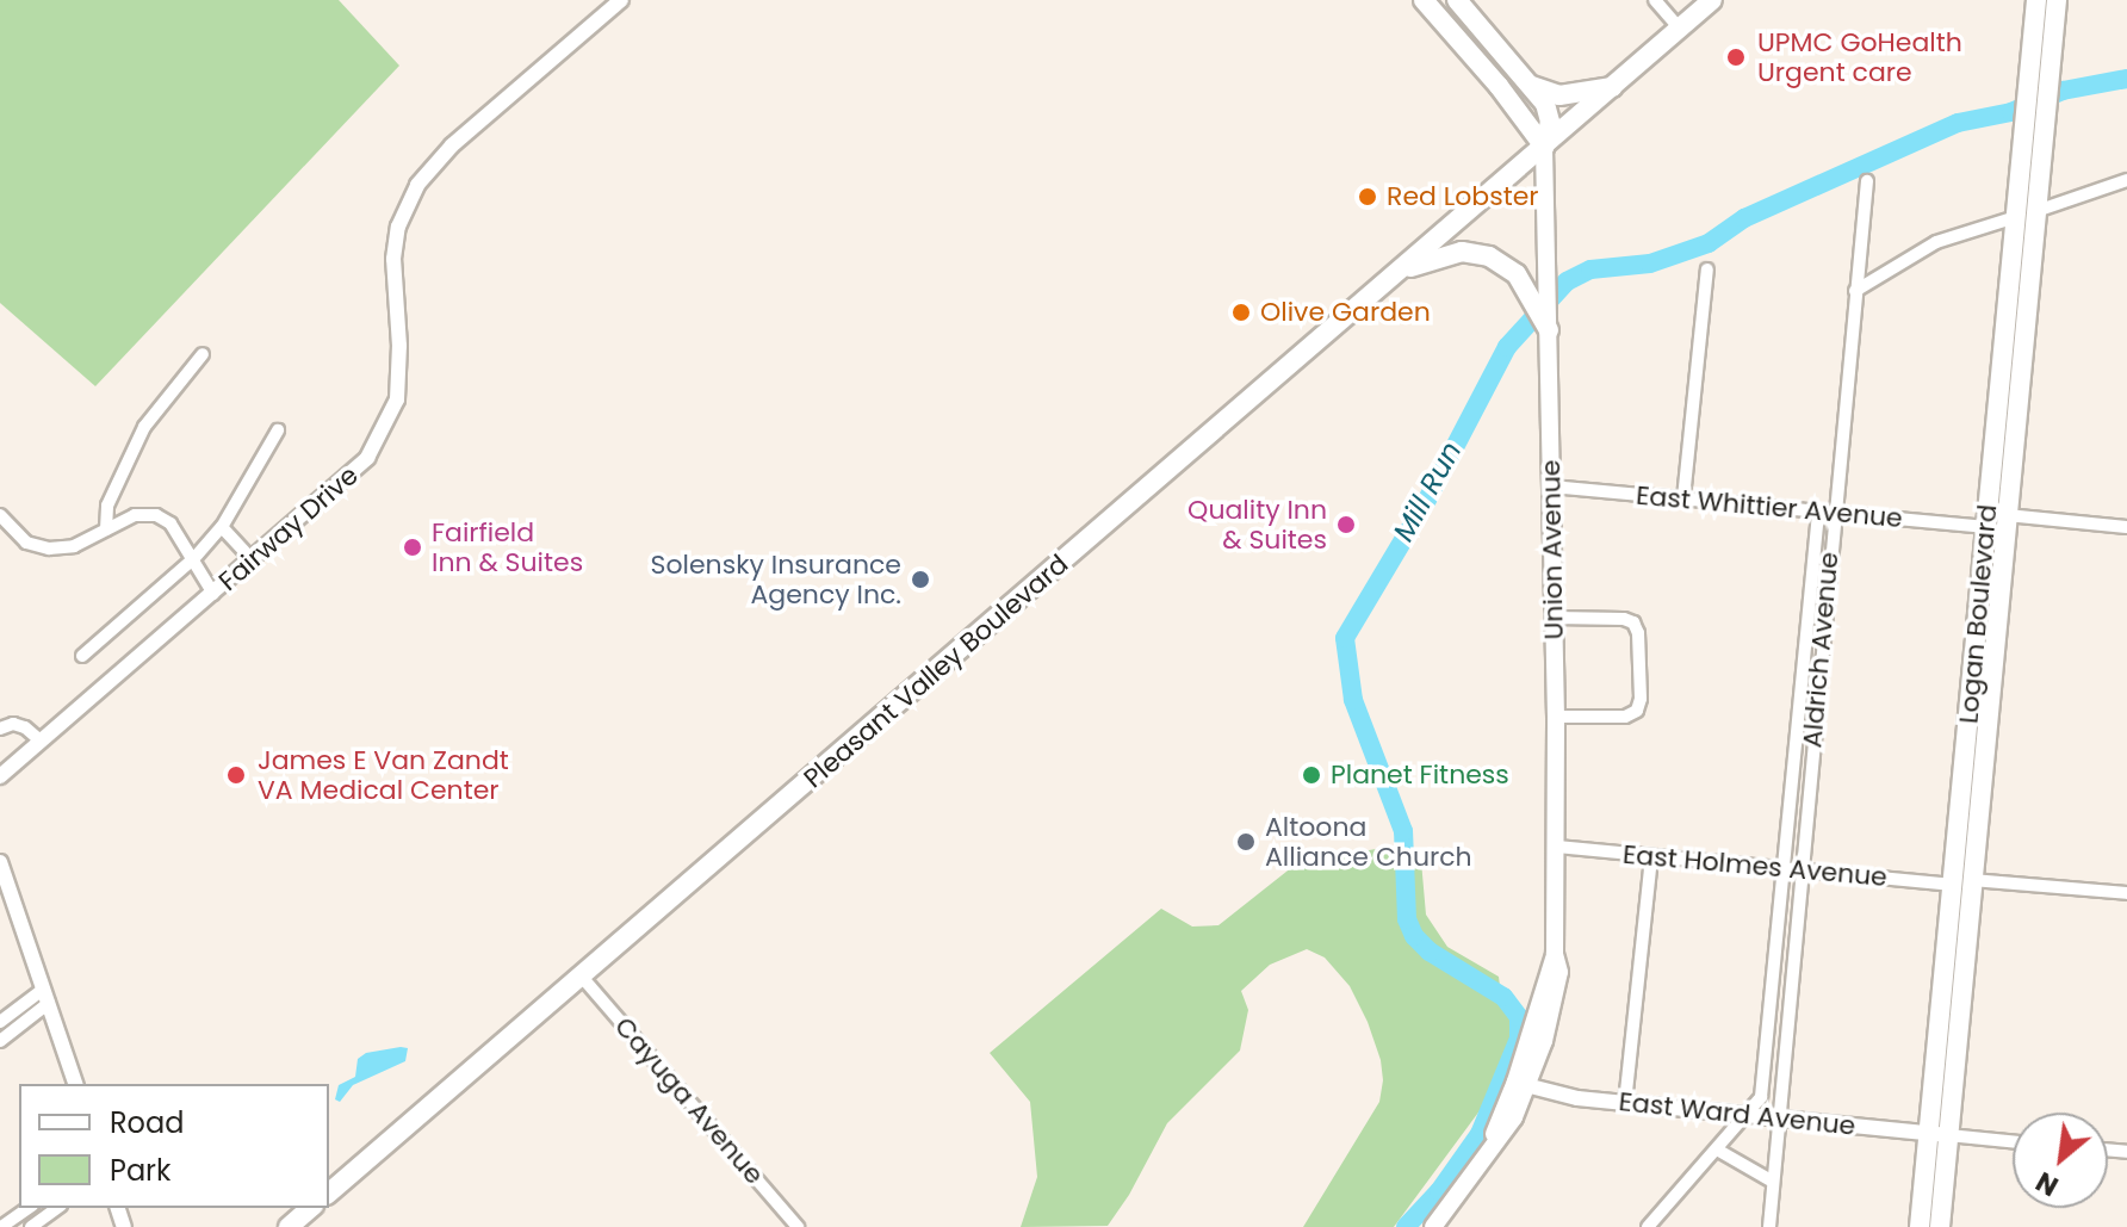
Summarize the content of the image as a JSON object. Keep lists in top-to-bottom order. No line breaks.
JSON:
{"streets":{"main road":["Union Avenue","Logan Boulevard","Pleasant Valley Boulevard"],"street":["East Whittier Avenue","Fairway Drive","Aldrich Avenue","East Holmes Avenue","Cayuga Avenue","East Ward Avenue"]},"crossings":[["East Whittier Avenue","Union Avenue"],["East Whittier Avenue","Logan Boulevard"],["East Whittier Avenue","Aldrich Avenue"],["Union Avenue","East Holmes Avenue"],["Union Avenue","East Ward Avenue"],["Logan Boulevard","East Holmes Avenue"],["Logan Boulevard","East Ward Avenue"],["Aldrich Avenue","East Holmes Avenue"],["Aldrich Avenue","East Ward Avenue"],["Pleasant Valley Boulevard","Cayuga Avenue"]],"water":["Mill Run"],"places":["UPMC GoHealth Urgent care","Red Lobster","Olive Garden","Quality Inn & Suites","Fairfield Inn & Suites","Solensky Insurance Agency Inc.","James E Van Zandt VA Medical Center","Planet Fitness","Altoona Alliance Church"],"legend":["Road","Park"],"north":"bottom left"}
